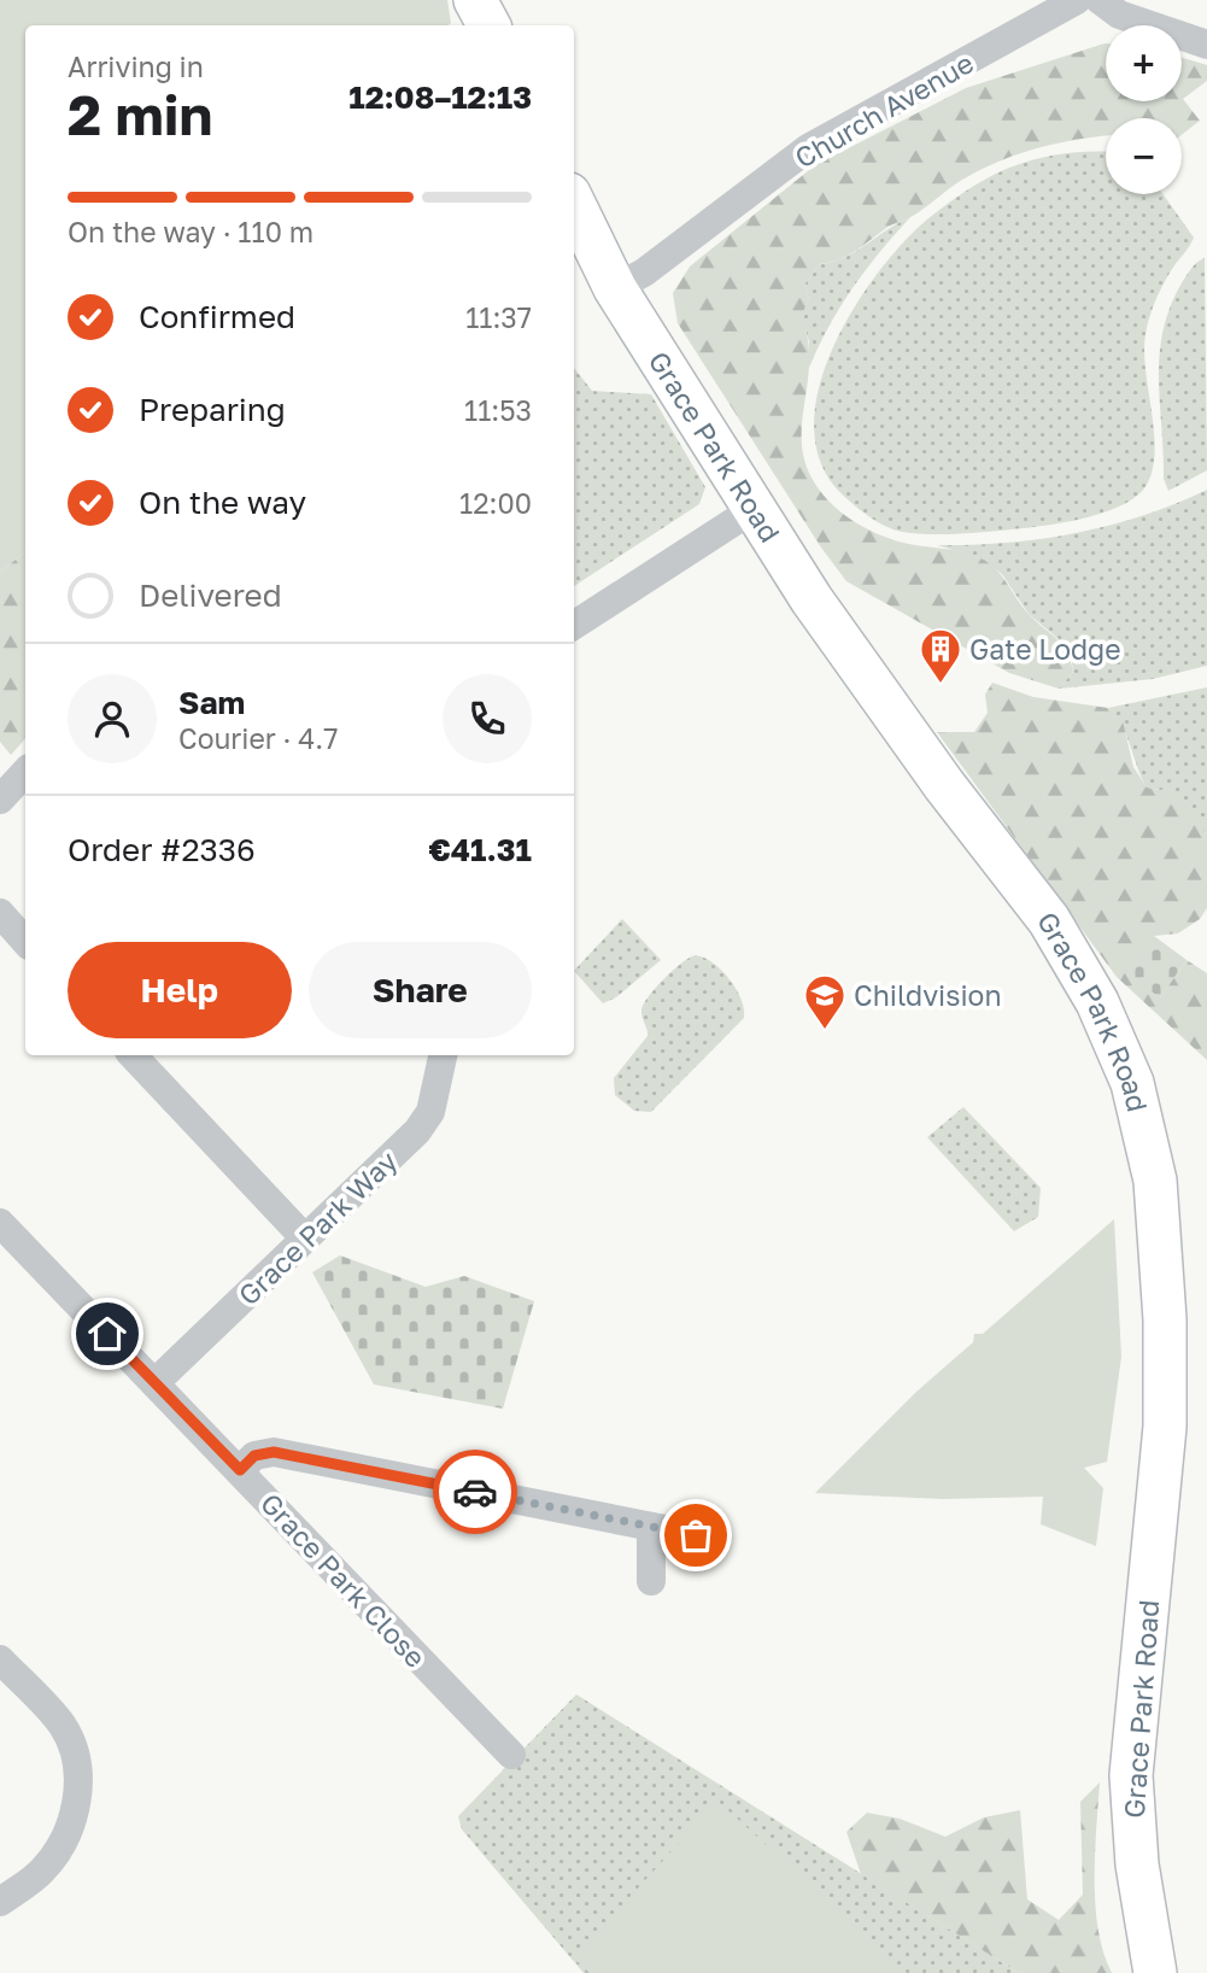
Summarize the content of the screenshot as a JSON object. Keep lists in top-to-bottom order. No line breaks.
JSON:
{"streets":{"street":["Church Avenue","Grace Park Road","Grace Park Way","Grace Park Close"]},"crossings":[["Church Avenue","Grace Park Road"],["Grace Park Way","Grace Park Close"]],"places":{"building":["Gate Lodge"],"school or university":["Childvision"]},"page":{"map_buttons":["+","−"],"heading":["2 min","Arriving in","12:08–12:13"],"panel":["Sam","Courier · 4.7","Order #2336","€41.31"],"bar":"On the way · 110 m","list":[["Confirmed","11:37"],["Preparing","11:53"],["On the way","12:00"],"Delivered"],"buttons":["Help","Share"]}}
